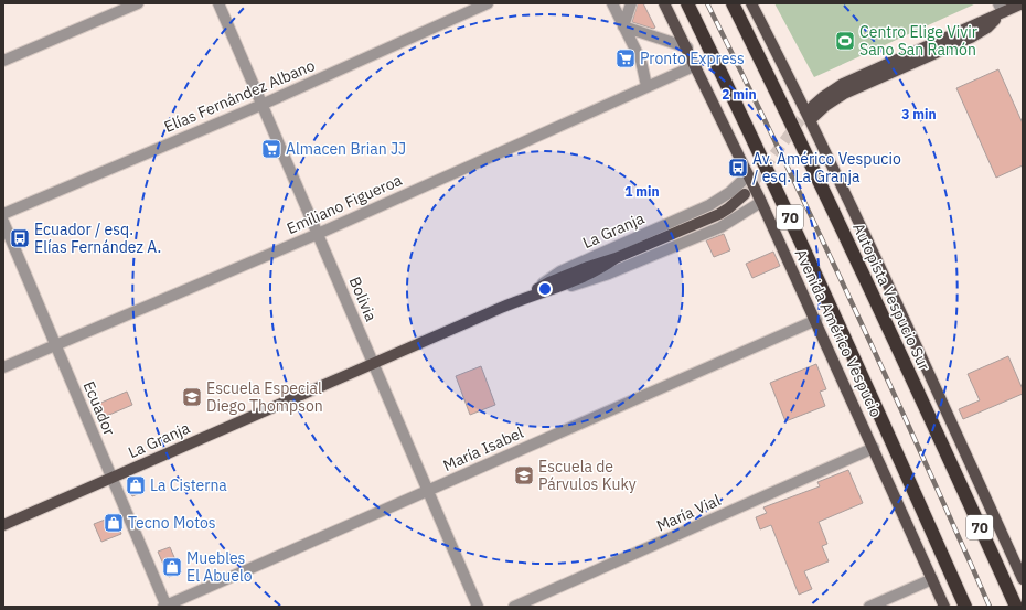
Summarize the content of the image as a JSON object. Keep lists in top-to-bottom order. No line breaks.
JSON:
{"streets":{"highway":["70","Autopista Vespucio Sur"],"main road":["La Granja","Avenida Américo Vespucio"],"street":["Elías Fernández Albano","Emiliano Figueroa","Bolivia","Ecuador","María Isabel","María Vial"]},"crossings":[["Elías Fernández Albano","Bolivia"],["Emiliano Figueroa","Bolivia"],["Emiliano Figueroa","Avenida Américo Vespucio"],["Emiliano Figueroa","Ecuador"],["La Granja","Bolivia"],["La Granja","Avenida Américo Vespucio"],["La Granja","Ecuador"],["Bolivia","María Isabel"],["Avenida Américo Vespucio","María Isabel"],["Avenida Américo Vespucio","María Vial"],["Ecuador","María Isabel"]],"places":{"sports":["Centro Elige Vivir Sano San Ramón"],"supermarket":["Pronto Express","Almacen Brian JJ"],"bus stop":["Av. Américo Vespucio / esq. La Granja","Ecuador / esq. Elías Fernández A."],"school or university":["Escuela Especial Diego Thompson","Escuela de Párvulos Kuky"],"shop":["La Cisterna","Tecno Motos","Muebles El Abuelo"]},"rings":["2 min","3 min","1 min"]}
